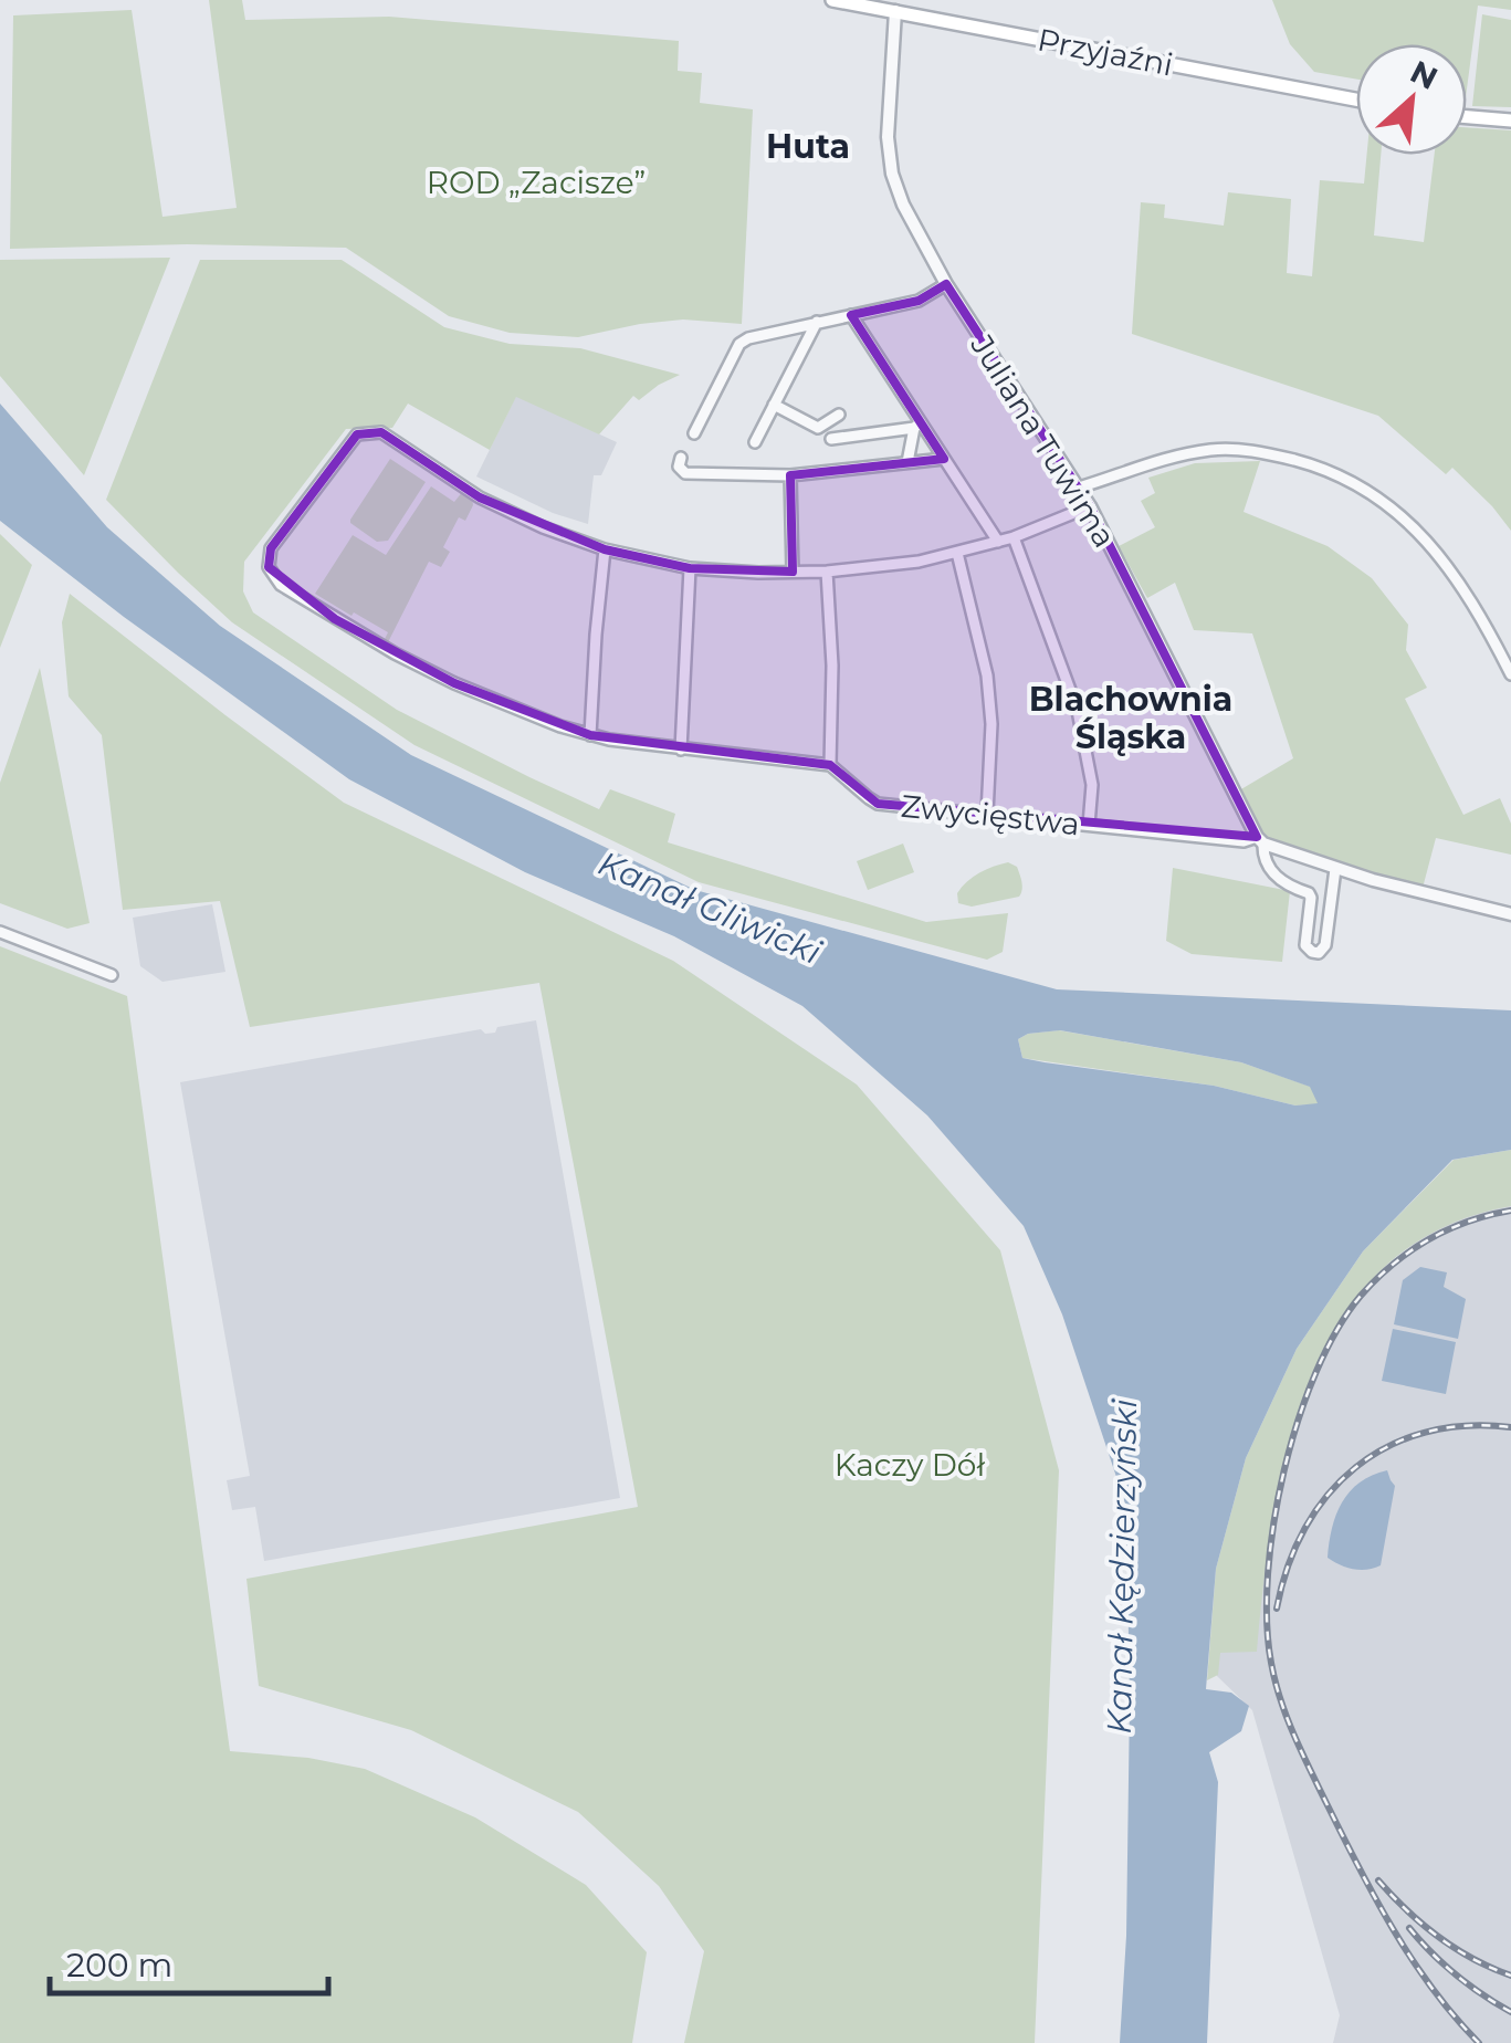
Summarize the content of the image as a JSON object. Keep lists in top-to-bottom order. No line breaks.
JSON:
{"streets":{"main road":["Przyjaźni"],"street":["Juliana Tuwima","Zwycięstwa"]},"crossings":[["Przyjaźni","Juliana Tuwima"],["Juliana Tuwima","Zwycięstwa"]],"districts":["Huta","Blachownia Śląska"],"water":["Kanał Gliwicki","Kanał Kędzierzyński"],"parks":["ROD „Zacisze”","Kaczy Dół"],"scale_bar":"200 m","north":"top right"}
